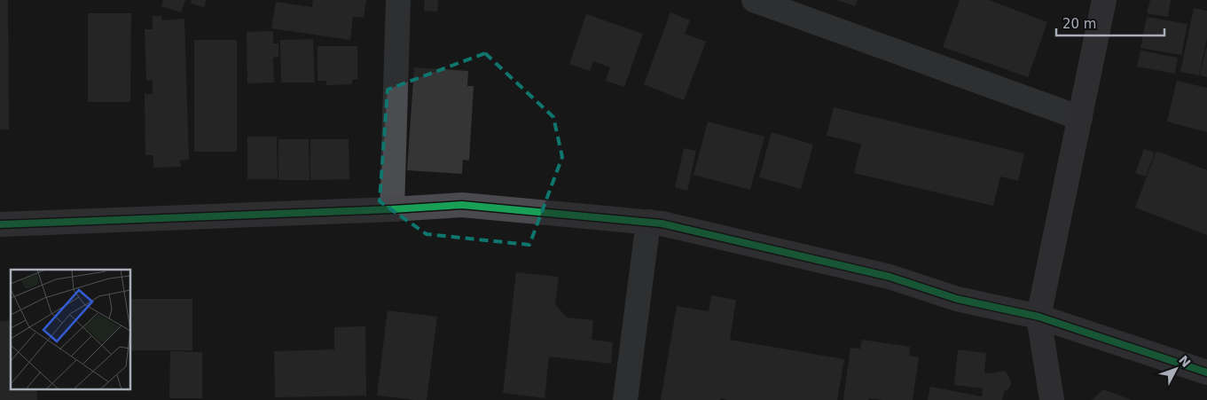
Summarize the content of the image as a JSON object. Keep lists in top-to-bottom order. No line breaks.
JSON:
{"scale_bar":"20 m","north":"top right"}
